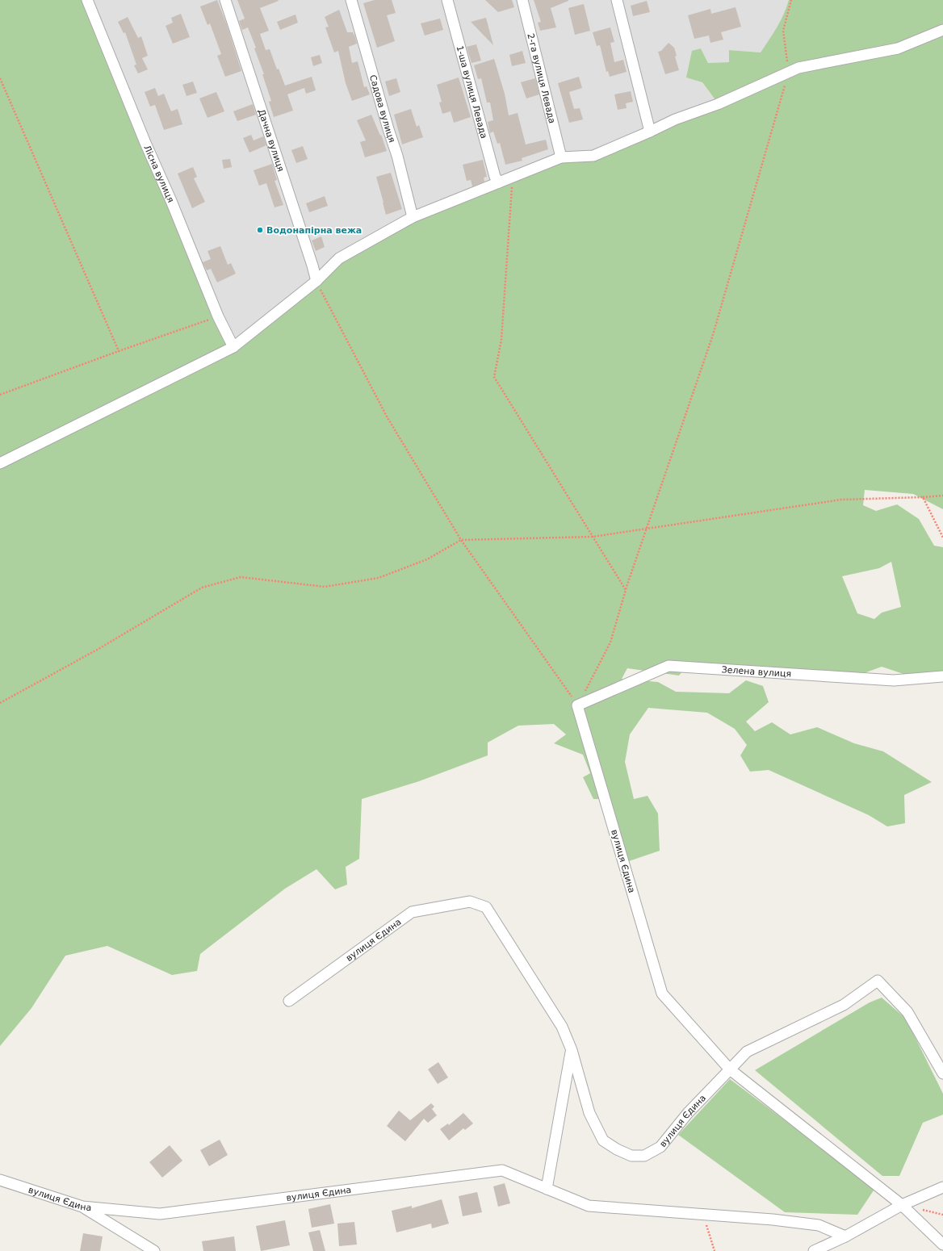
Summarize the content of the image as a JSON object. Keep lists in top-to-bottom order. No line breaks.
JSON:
{"streets":{"street":["2-га вулиця Левада","1-ша вулиця Левада","Садова вулиця","Дачна вулиця","Лісна вулиця","Зелена вулиця","вулиця Єдина"]},"crossings":[["Зелена вулиця","вулиця Єдина"]],"places":["Водонапірна вежа"]}
